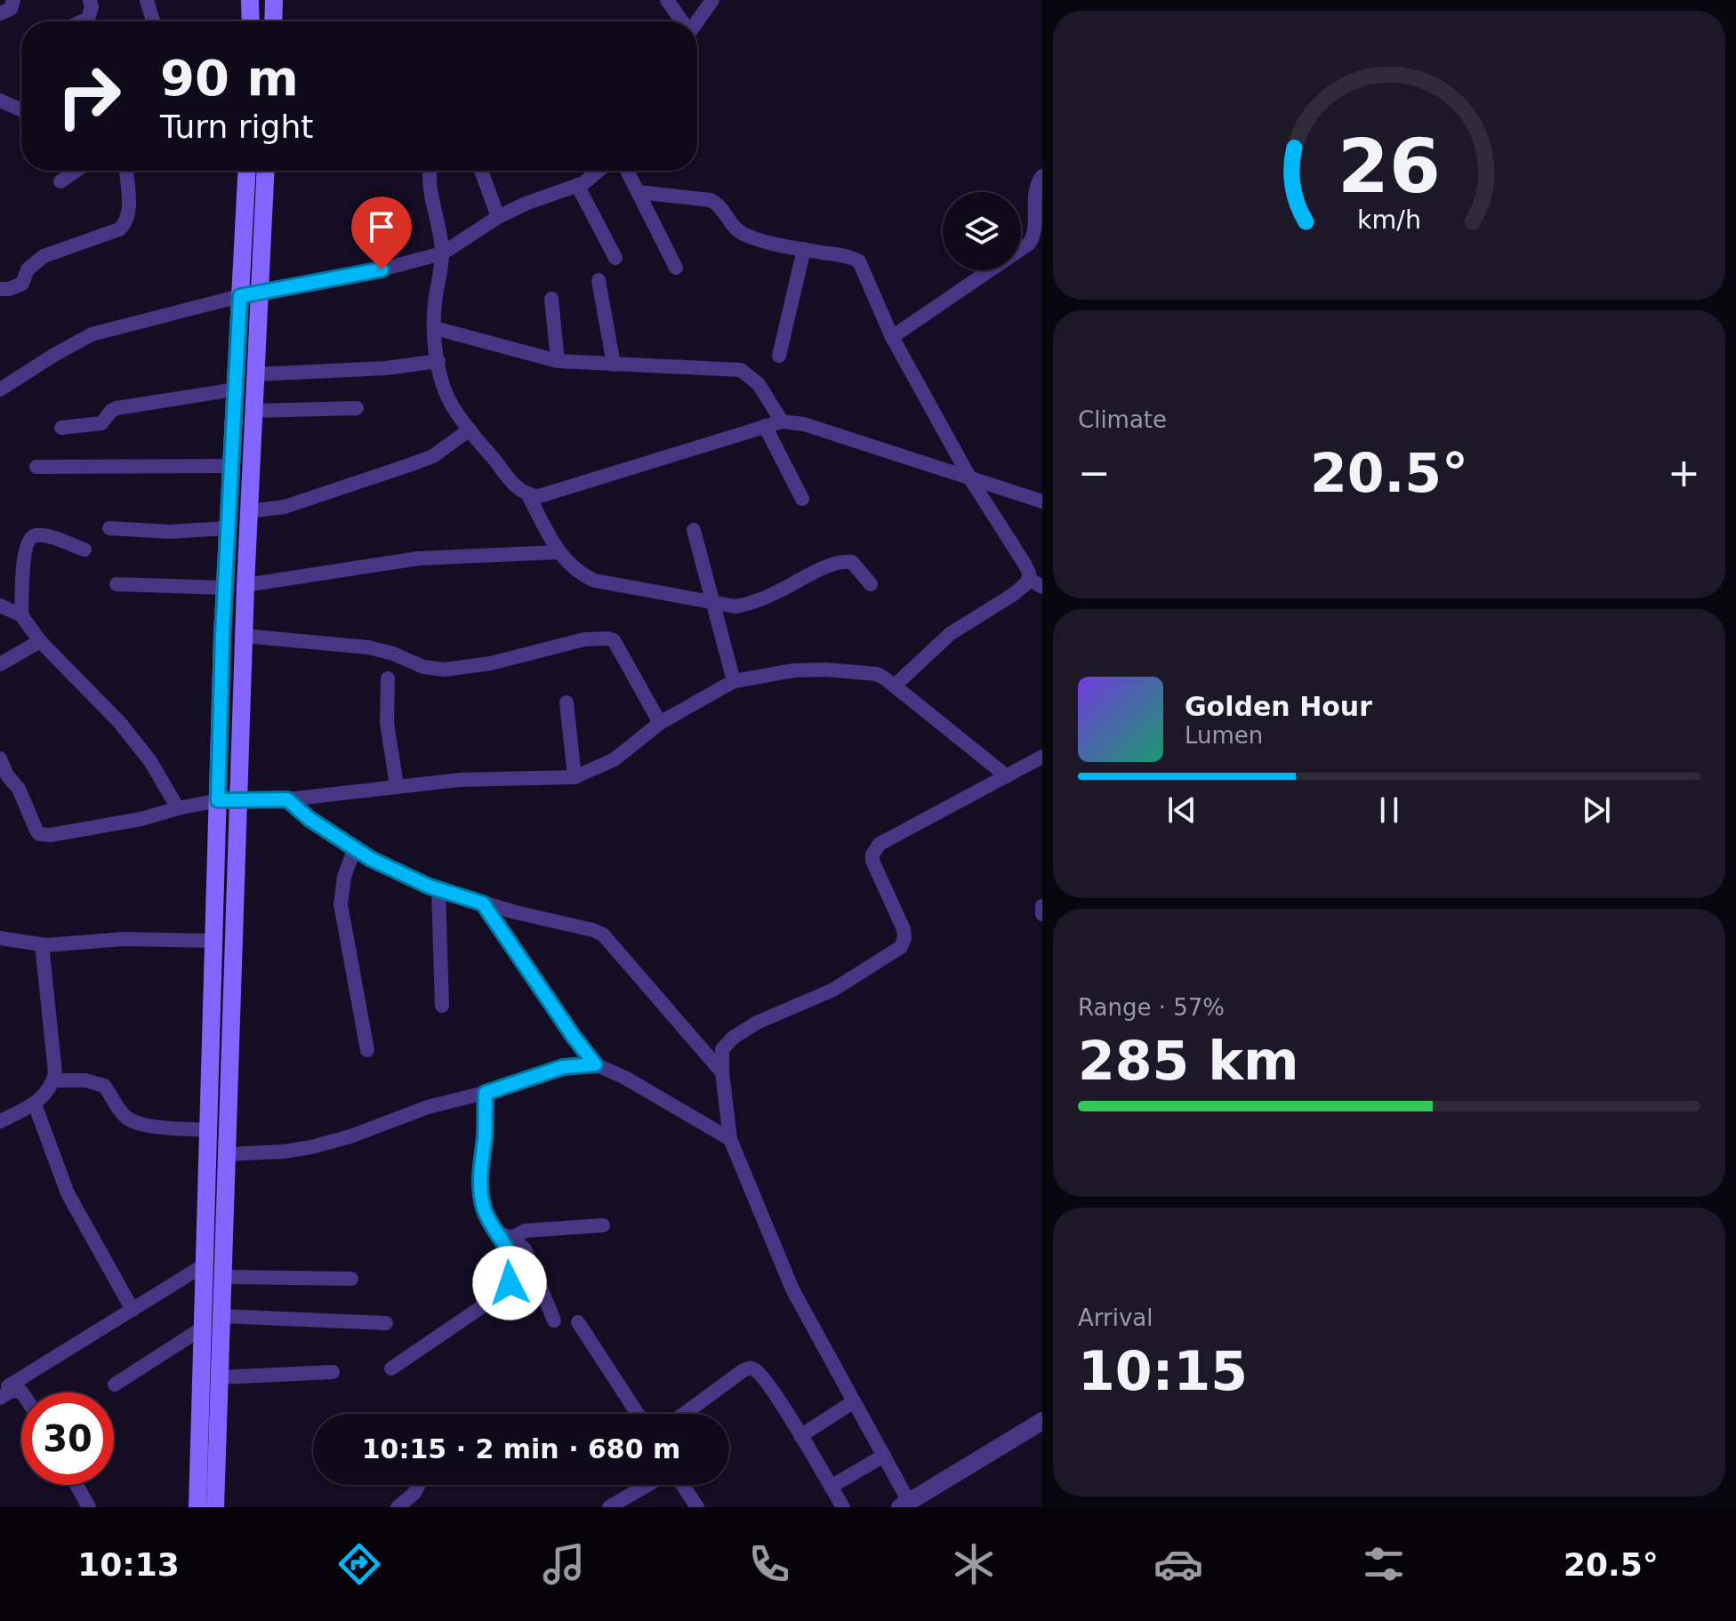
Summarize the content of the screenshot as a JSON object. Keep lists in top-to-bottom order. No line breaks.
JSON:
{"page":{"turn":["90 m","Turn right"],"tile":["Climate",["Range · 57%","285 km"],["Arrival","10:15"]],"heat":["−","20.5°","+"],"song":["Golden Hour","Lumen"],"limit":"30","trip":"10:15 · 2 min · 680 m","tabs":["10:13","20.5°"],"gauge":["26","km/h"]}}
